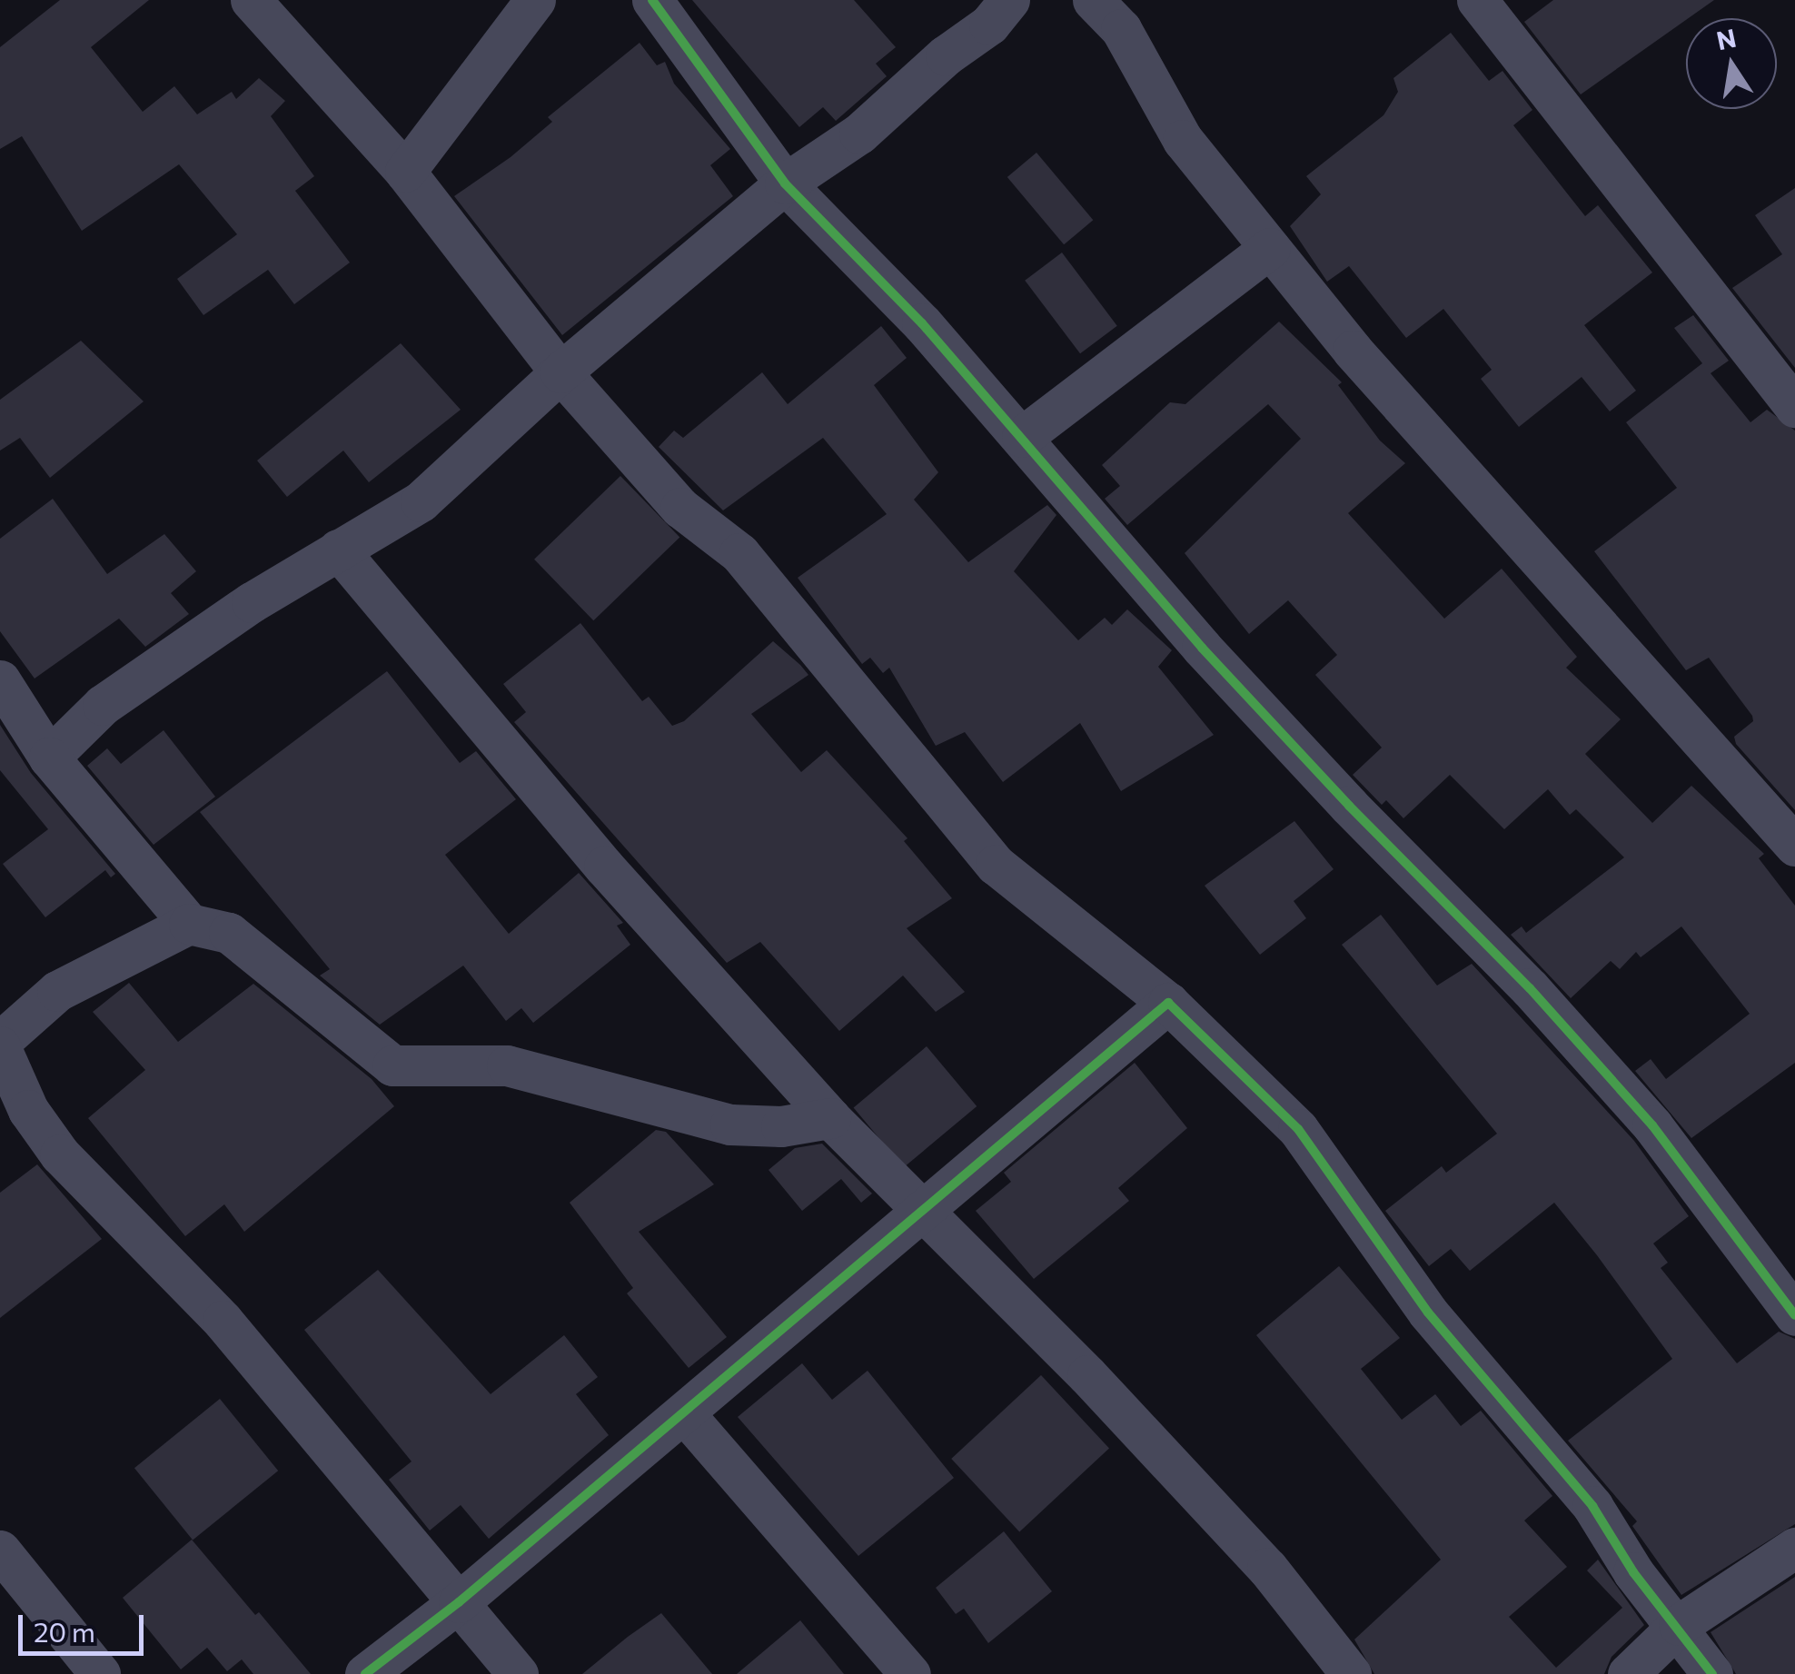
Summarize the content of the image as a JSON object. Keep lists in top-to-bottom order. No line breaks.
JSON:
{"scale_bar":"20 m","north":"top"}
